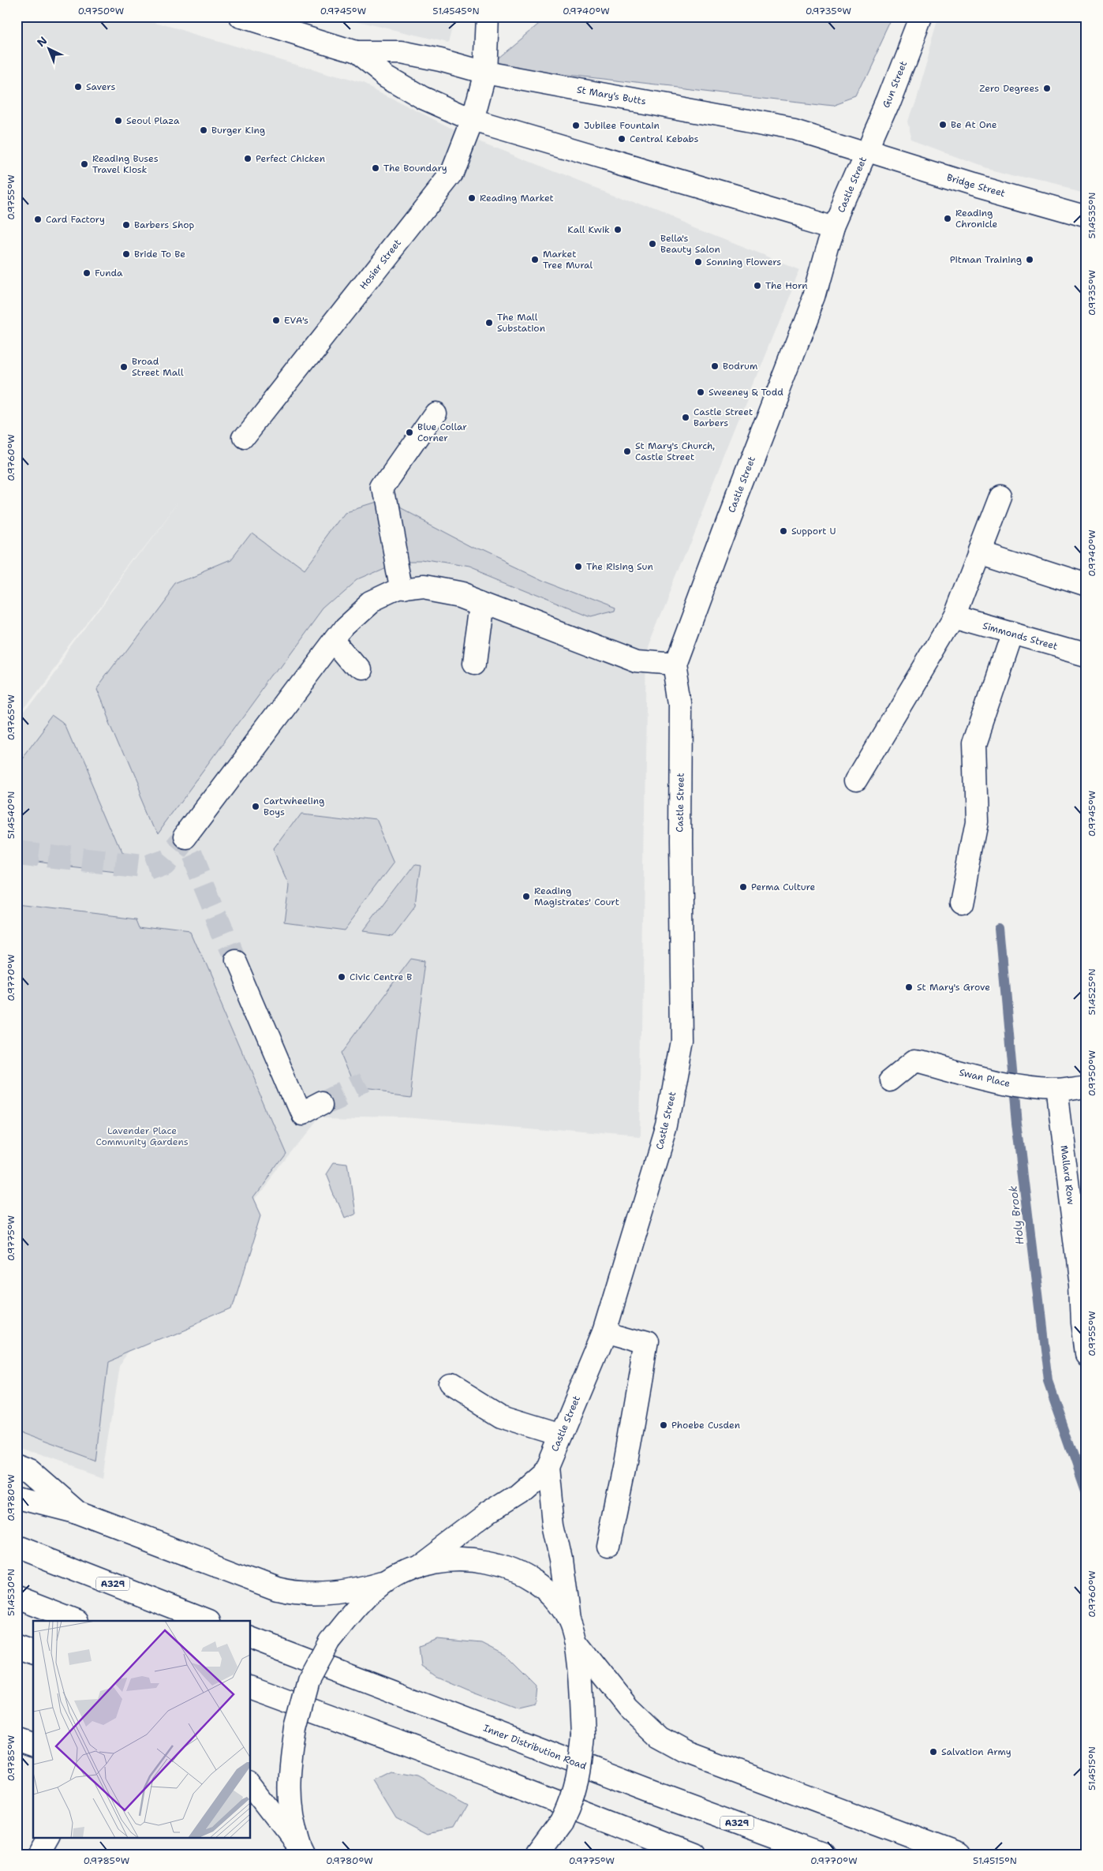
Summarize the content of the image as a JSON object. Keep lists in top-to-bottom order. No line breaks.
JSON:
{"streets":{"street":["Gun Street","St Mary's Butts","Castle Street","Bridge Street","Hosier Street","Simmonds Street","Swan Place","Mallard Row","A329","Inner Distribution Road"]},"crossings":[["Gun Street","St Mary's Butts"],["Gun Street","Castle Street"],["Gun Street","Bridge Street"],["St Mary's Butts","Castle Street"],["St Mary's Butts","Bridge Street"],["St Mary's Butts","Hosier Street"],["Castle Street","Bridge Street"],["Swan Place","Mallard Row"]],"water":["Holy Brook"],"parks":["Lavender Place Community Gardens"],"places":["Savers","Zero Degrees","Seoul Plaza","Be At One","Jubilee Fountain","Burger King","Central Kebabs","Perfect Chicken","Reading Buses Travel Kiosk","The Boundary","Reading Market","Reading Chronicle","Card Factory","Barbers Shop","Kall Kwik","Bella's Beauty Salon","Bride To Be","Market Tree Mural","Pitman Training","Sonning Flowers","Funda","The Horn","EVA's","The Mall Substation","Bodrum","Broad Street Mall","Sweeney & Todd","Castle Street Barbers","Blue Collar Corner","St Mary's Church, Castle Street","Support U","The Rising Sun","Cartwheeling Boys","Perma Culture","Reading Magistrates' Court","Civic Centre B","St Mary's Grove","Phoebe Cusden","Salvation Army"],"north":"top left","coordinates":["0.9750°W","0.9745°W","51.4545°N","0.9740°W","0.9735°W","0.9755°W","51.4535°N","0.9760°W","0.9765°W","51.4540°N","0.9770°W","51.4525°N","0.9775°W","0.9780°W","51.4530°N","0.9785°W","51.4515°N"]}
